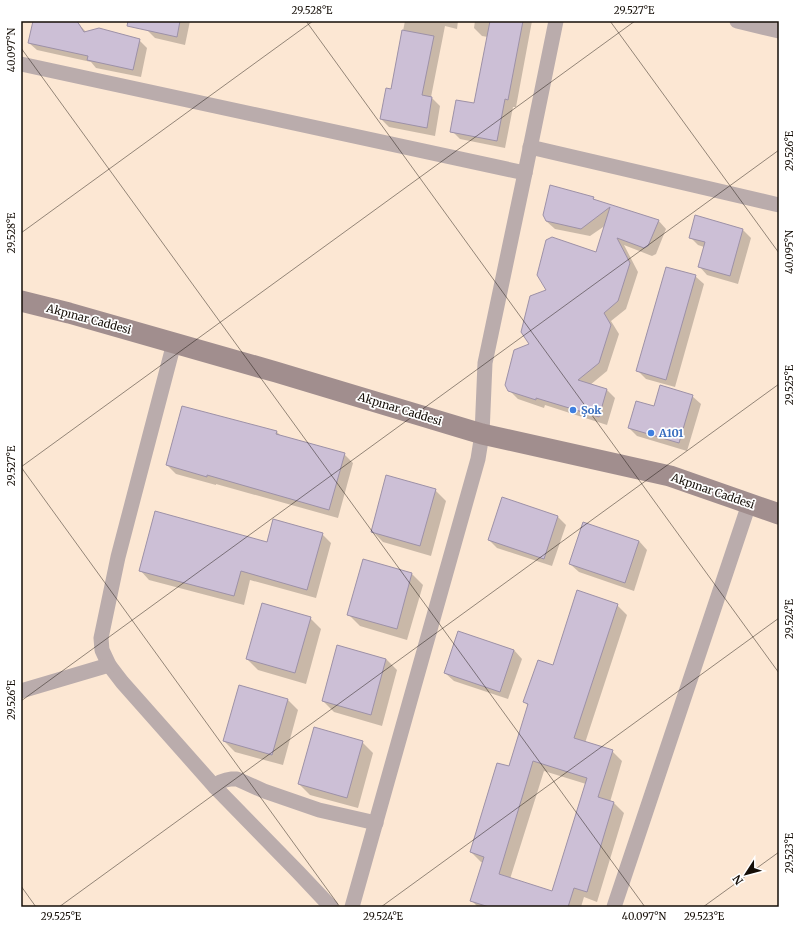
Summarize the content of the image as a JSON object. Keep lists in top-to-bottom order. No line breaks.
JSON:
{"streets":{"street":["Akpınar Caddesi"]},"places":["Şok","A101"],"north":"bottom left","coordinates":["29.528°E","29.527°E","40.097°N","29.526°E","40.095°N","29.525°E","29.524°E","29.523°E"]}
